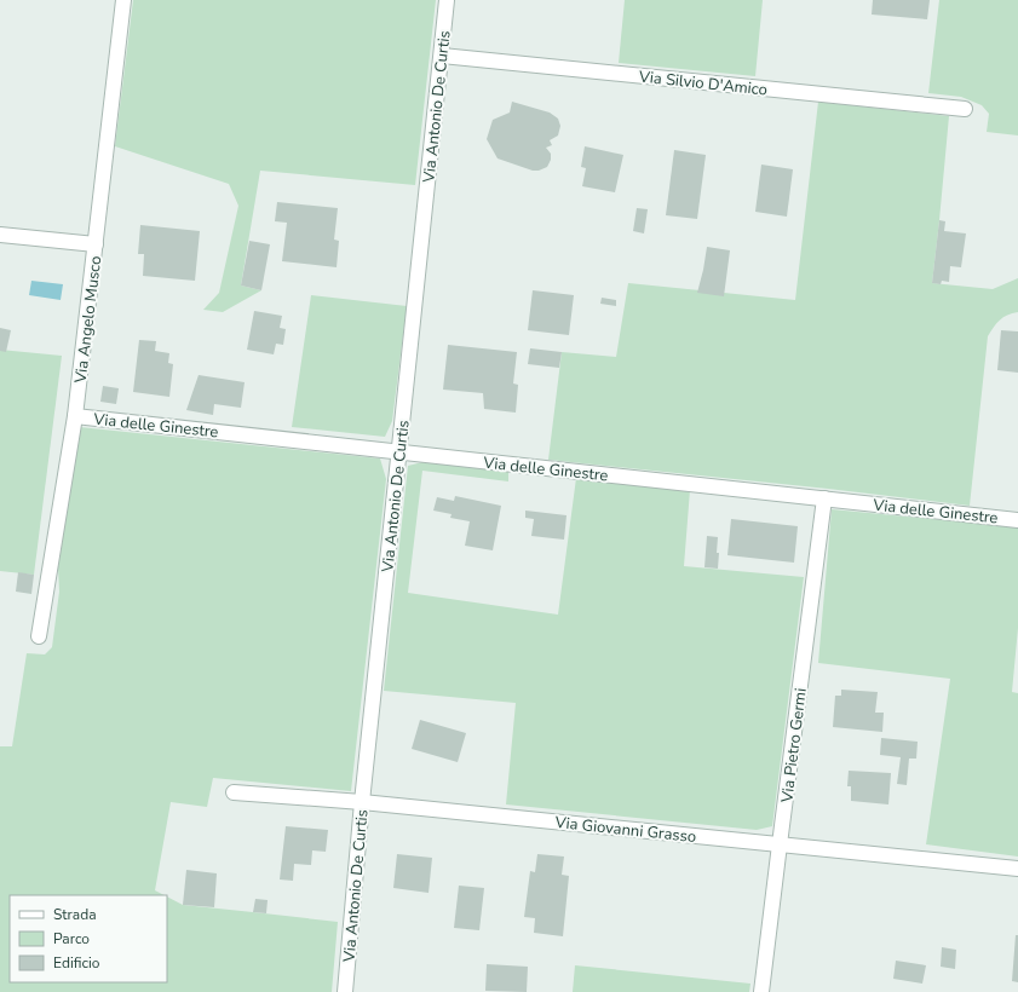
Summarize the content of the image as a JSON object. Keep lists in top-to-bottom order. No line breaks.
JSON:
{"streets":{"street":["Via Silvio D'Amico","Via Antonio De Curtis","Via Angelo Musco","Via delle Ginestre","Via Pietro Germi","Via Giovanni Grasso"]},"crossings":[["Via Silvio D'Amico","Via Antonio De Curtis"],["Via Antonio De Curtis","Via delle Ginestre"],["Via Antonio De Curtis","Via Giovanni Grasso"],["Via Angelo Musco","Via delle Ginestre"],["Via delle Ginestre","Via Pietro Germi"],["Via Pietro Germi","Via Giovanni Grasso"]],"legend":["Strada","Parco","Edificio"]}
